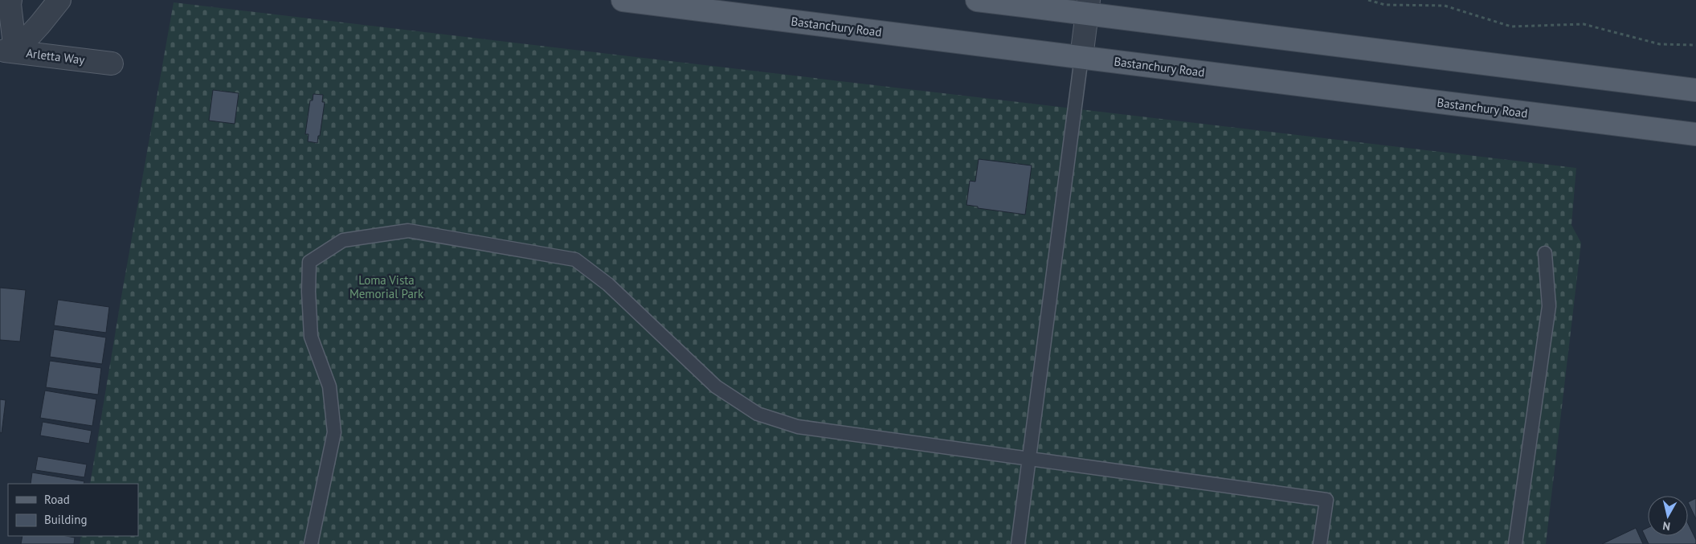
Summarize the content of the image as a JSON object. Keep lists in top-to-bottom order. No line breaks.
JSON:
{"streets":{"main road":["Bastanchury Road"],"street":["Arletta Way"]},"parks":["Loma Vista Memorial Park"],"legend":["Road","Building"],"north":"bottom"}
